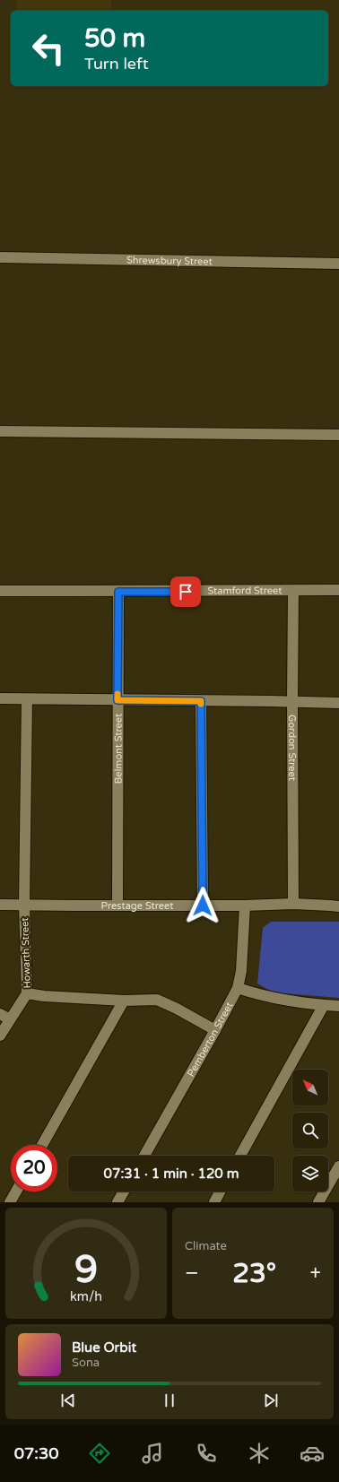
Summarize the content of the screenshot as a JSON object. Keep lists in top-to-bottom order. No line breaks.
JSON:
{"streets":{"street":["Shrewsbury Street","Stamford Street","Gordon Street","Belmont Street","Prestage Street","Howarth Street","Pemberton Street"]},"crossings":[["Stamford Street","Gordon Street"],["Stamford Street","Belmont Street"],["Gordon Street","Prestage Street"],["Belmont Street","Prestage Street"],["Prestage Street","Howarth Street"],["Prestage Street","Pemberton Street"]],"north":"top left","page":{"turn":["50 m","Turn left"],"limit":"20","trip":"07:31 · 1 min · 120 m","tile":"Climate","heat":["−","23°","+"],"song":["Blue Orbit","Sona"],"tabs":"07:30","gauge":["9","km/h"]}}
